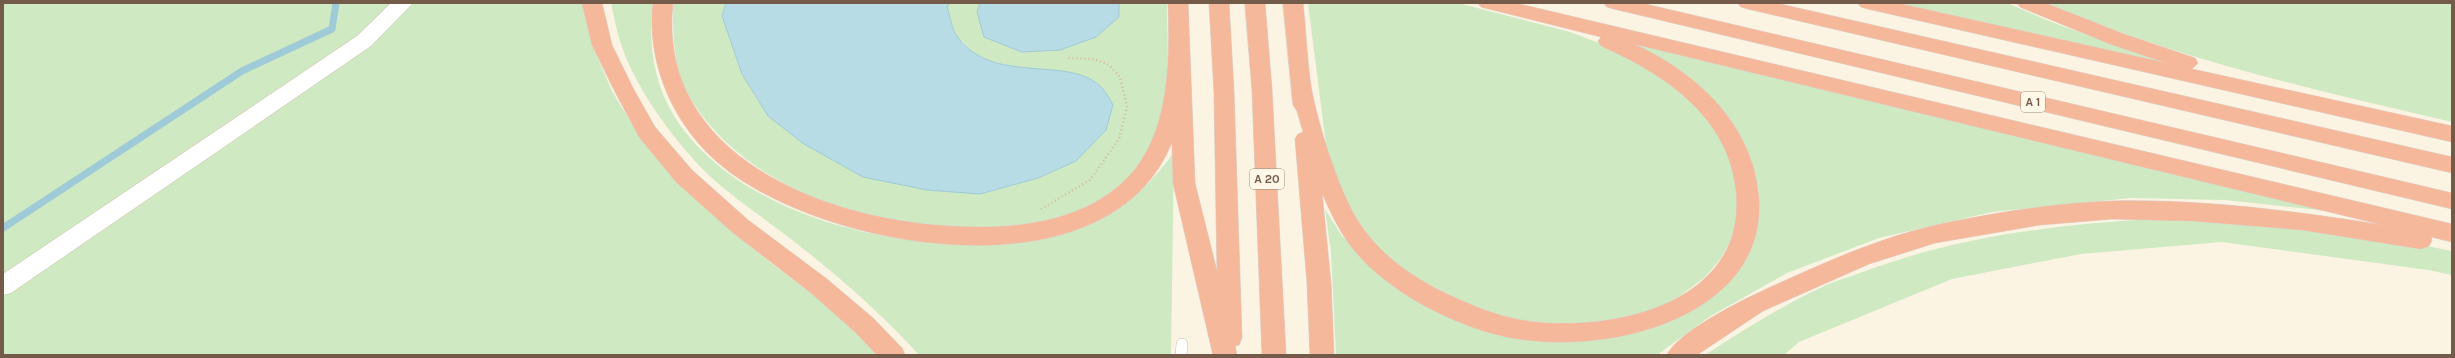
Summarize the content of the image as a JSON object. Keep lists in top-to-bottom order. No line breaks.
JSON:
{"streets":{"highway":["A 1","A 20"]}}
